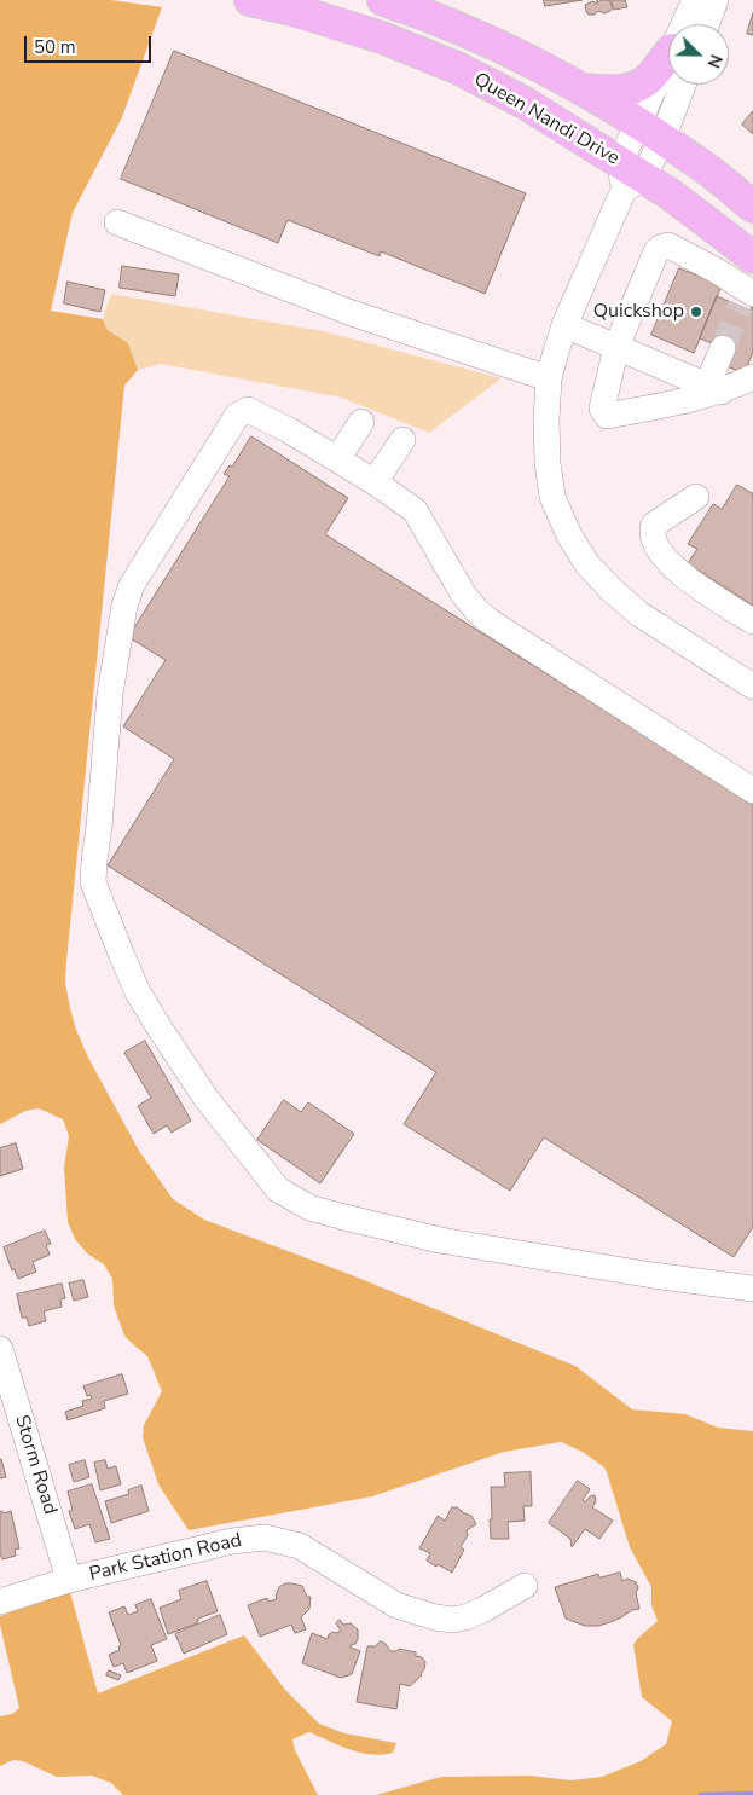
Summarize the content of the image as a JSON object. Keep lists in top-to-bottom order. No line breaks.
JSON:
{"streets":{"main road":["Queen Nandi Drive"],"street":["Storm Road","Park Station Road"]},"crossings":[["Storm Road","Park Station Road"]],"places":["Quickshop"],"scale_bar":"50 m","north":"bottom right"}
